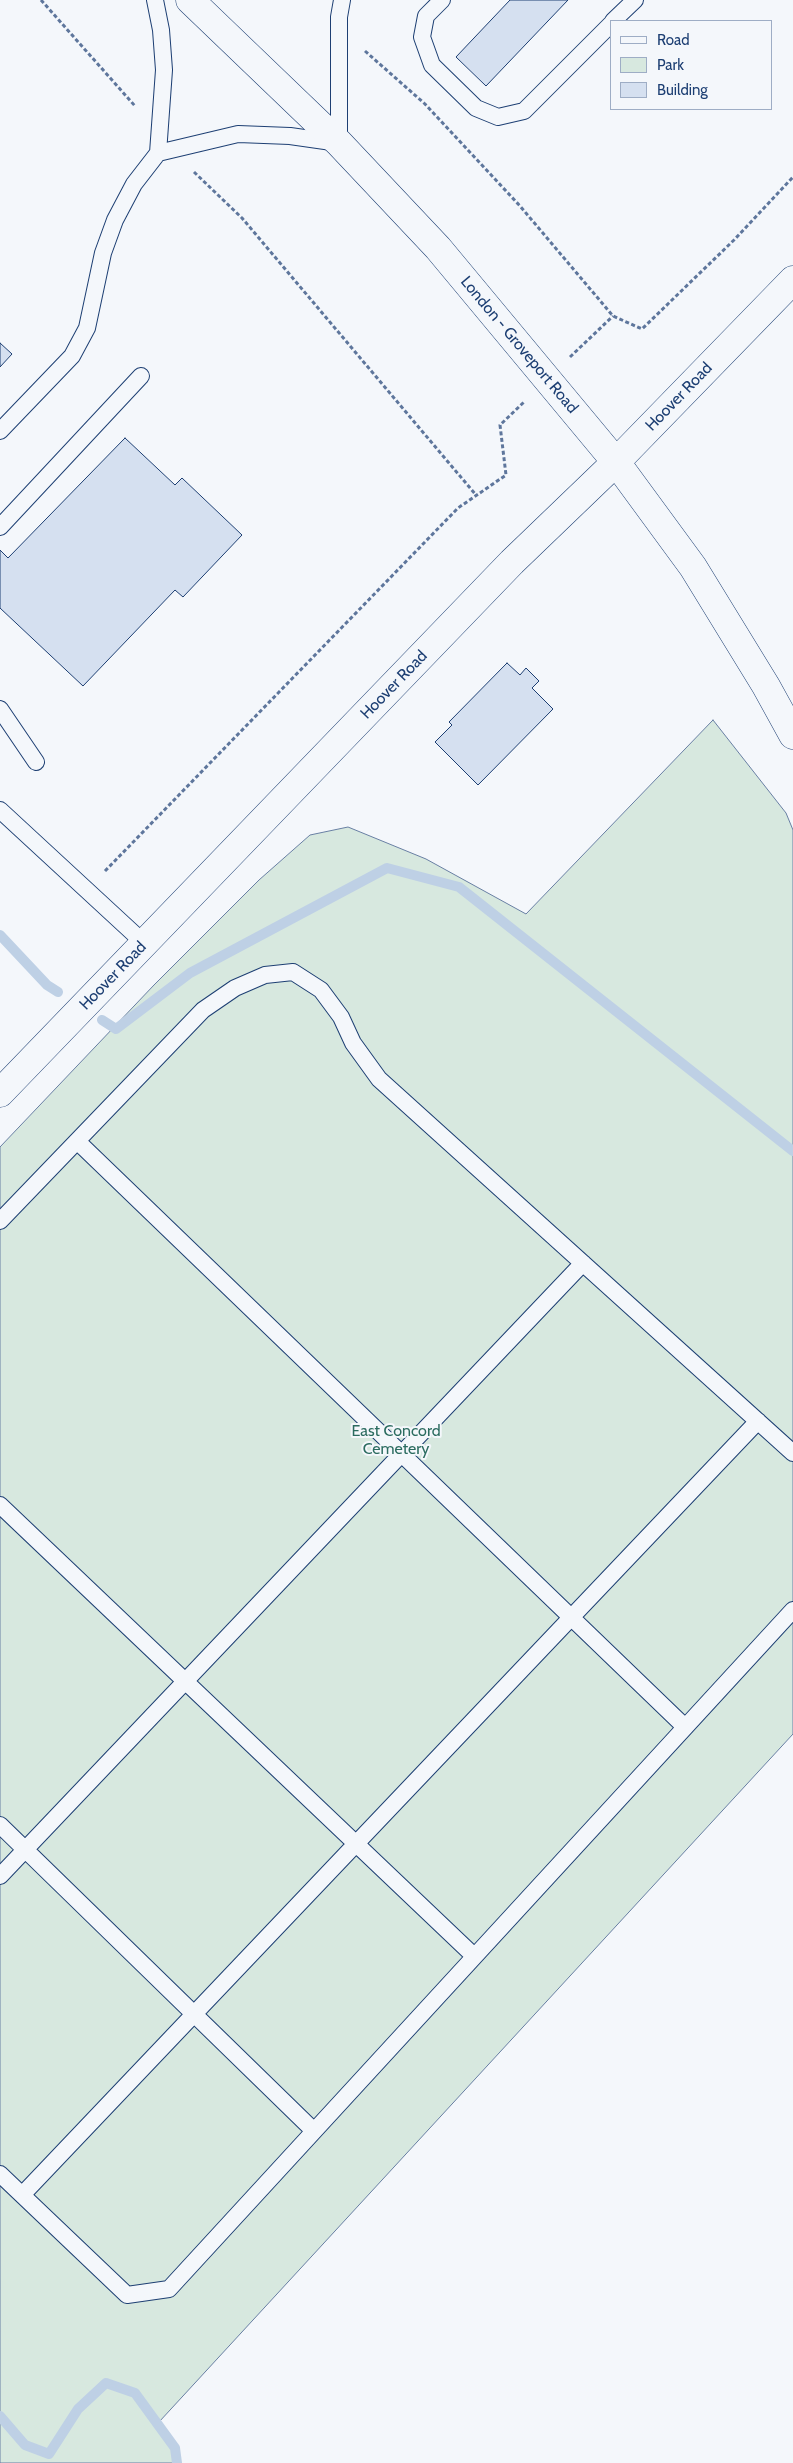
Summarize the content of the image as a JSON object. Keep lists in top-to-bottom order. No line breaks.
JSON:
{"streets":{"main road":["London - Groveport Road","Hoover Road"]},"crossings":[["London - Groveport Road","Hoover Road"]],"parks":["East Concord Cemetery"],"legend":["Road","Park","Building"]}
